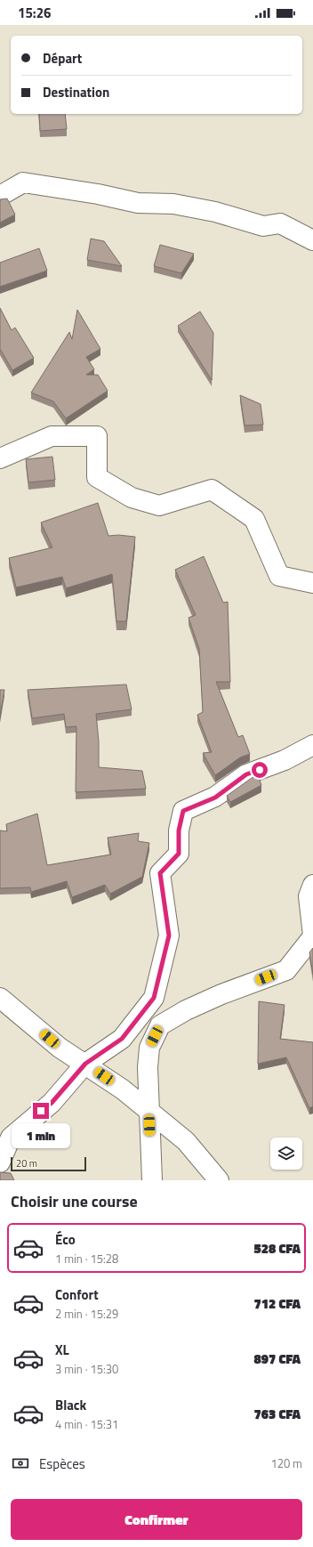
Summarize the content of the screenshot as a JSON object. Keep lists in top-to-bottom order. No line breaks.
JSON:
{"scale_bar":"20 m","page":{"status":"15:26","banner":["Départ","Destination"],"bubble":"1 min","scale":"20 m","heading":"Choisir une course","list":[{"name":"Éco","note":"1 min · 15:28","value":"528 CFA"},{"name":"Confort","note":"2 min · 15:29","value":"712 CFA"},{"name":"XL","note":"3 min · 15:30","value":"897 CFA"},{"name":"Black","note":"4 min · 15:31","value":"763 CFA"}],"pay":["Espèces","120 m"],"buttons":"Confirmer"}}
